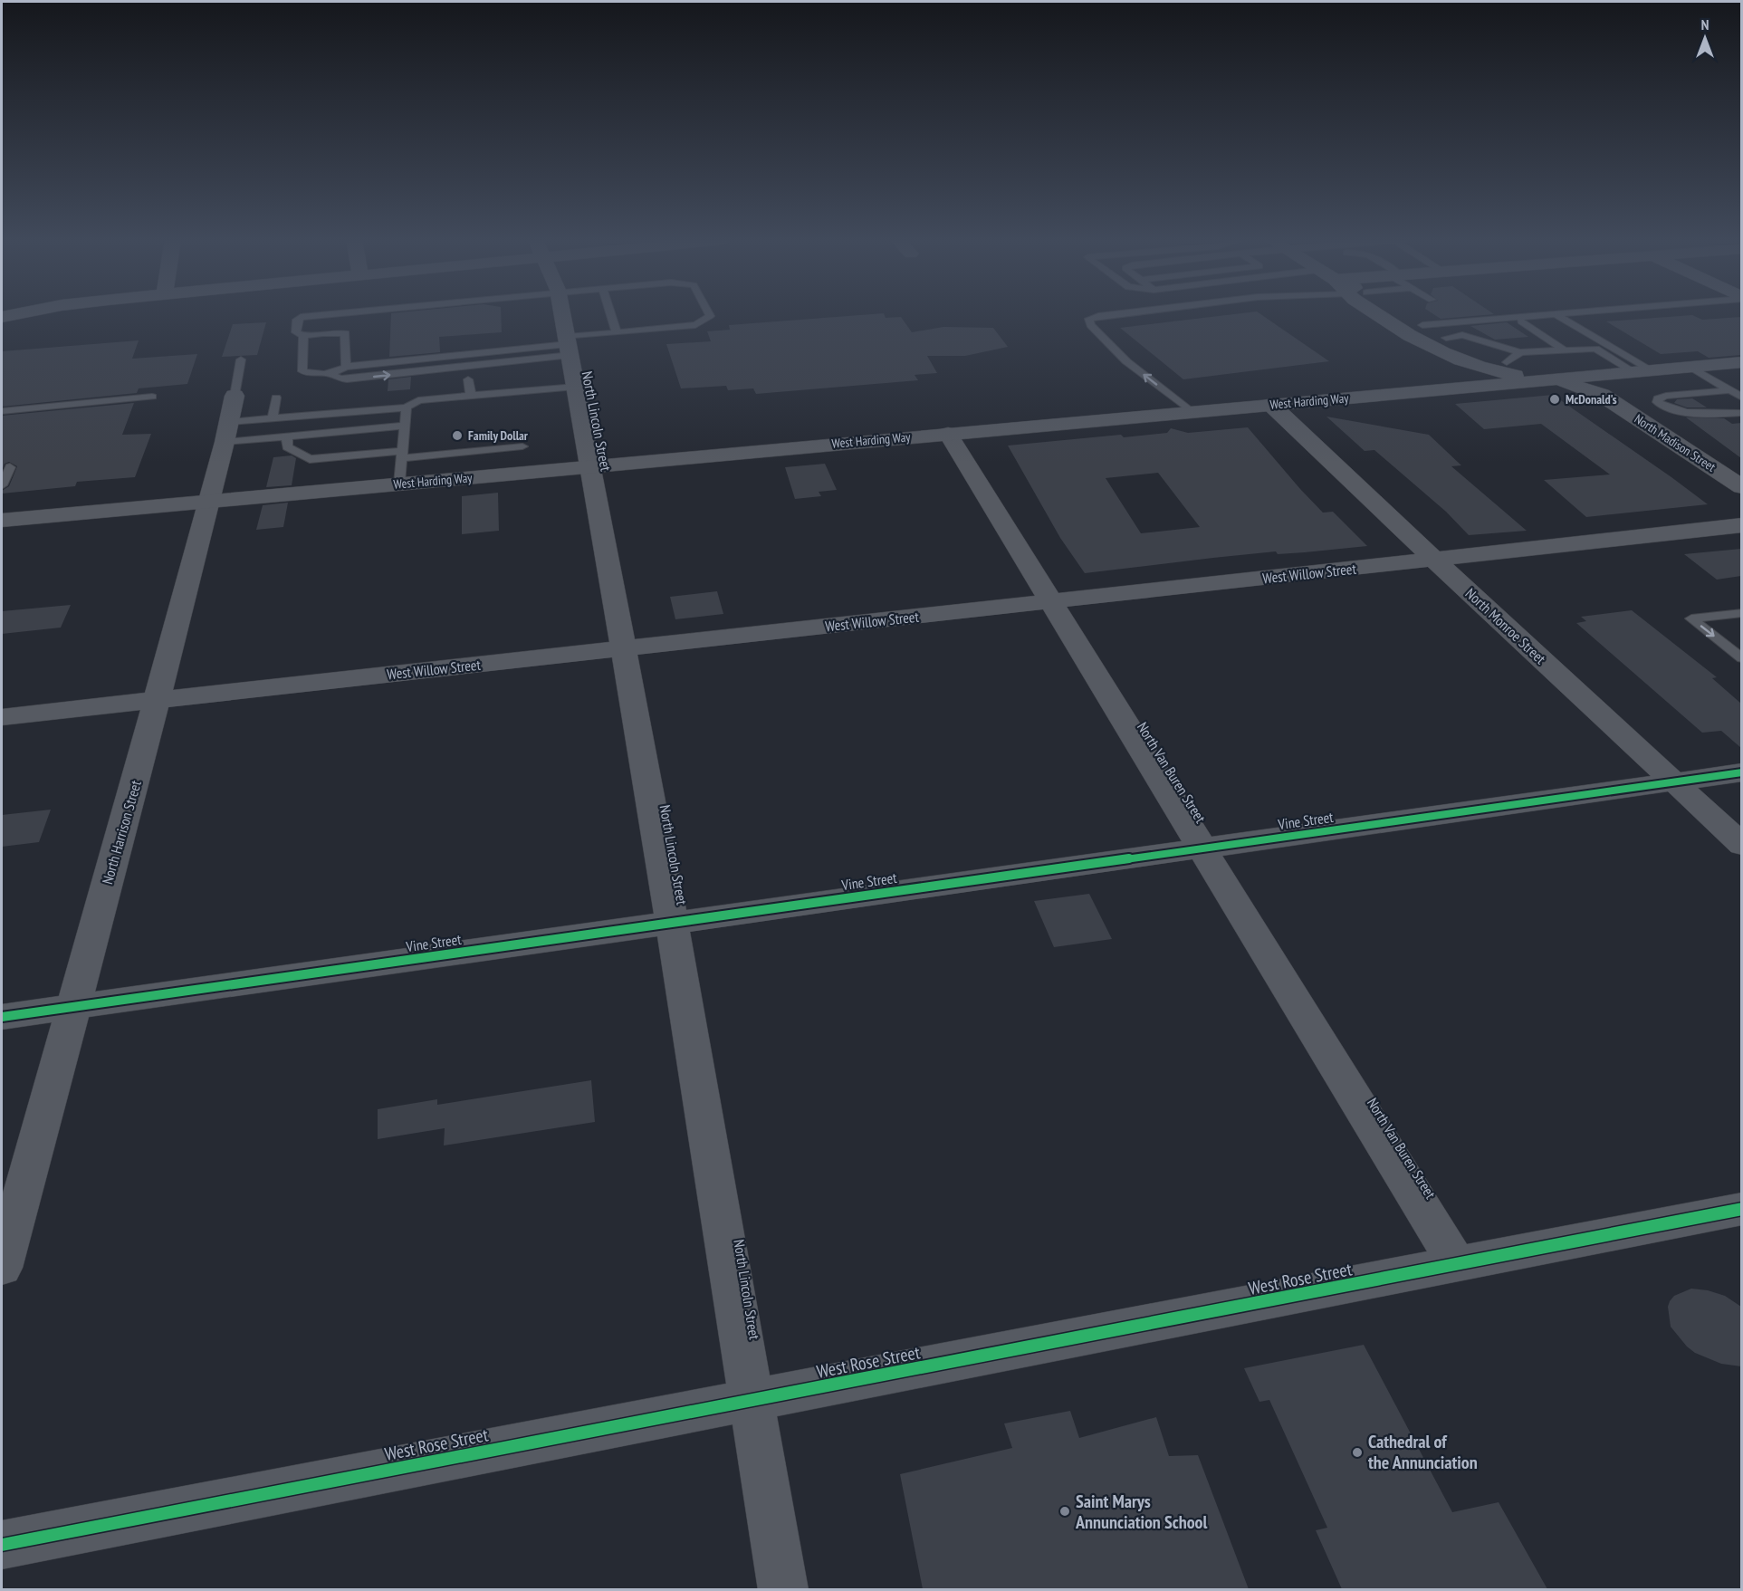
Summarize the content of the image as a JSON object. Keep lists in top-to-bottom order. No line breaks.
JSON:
{"streets":{"street":["West Harding Way","North Lincoln Street","North Madison Street","West Willow Street","North Monroe Street","North Van Buren Street","Vine Street","North Harrison Street","West Rose Street"]},"crossings":[["West Harding Way","North Lincoln Street"],["West Harding Way","North Madison Street"],["West Harding Way","North Monroe Street"],["West Harding Way","North Van Buren Street"],["West Harding Way","North Harrison Street"],["North Lincoln Street","West Willow Street"],["North Lincoln Street","Vine Street"],["North Lincoln Street","West Rose Street"],["West Willow Street","North Monroe Street"],["West Willow Street","North Van Buren Street"],["West Willow Street","North Harrison Street"],["North Monroe Street","Vine Street"],["North Van Buren Street","Vine Street"],["North Van Buren Street","West Rose Street"],["Vine Street","North Harrison Street"]],"places":["McDonald's","Family Dollar","Cathedral of the Annunciation","Saint Marys Annunciation School"],"north":"top"}
